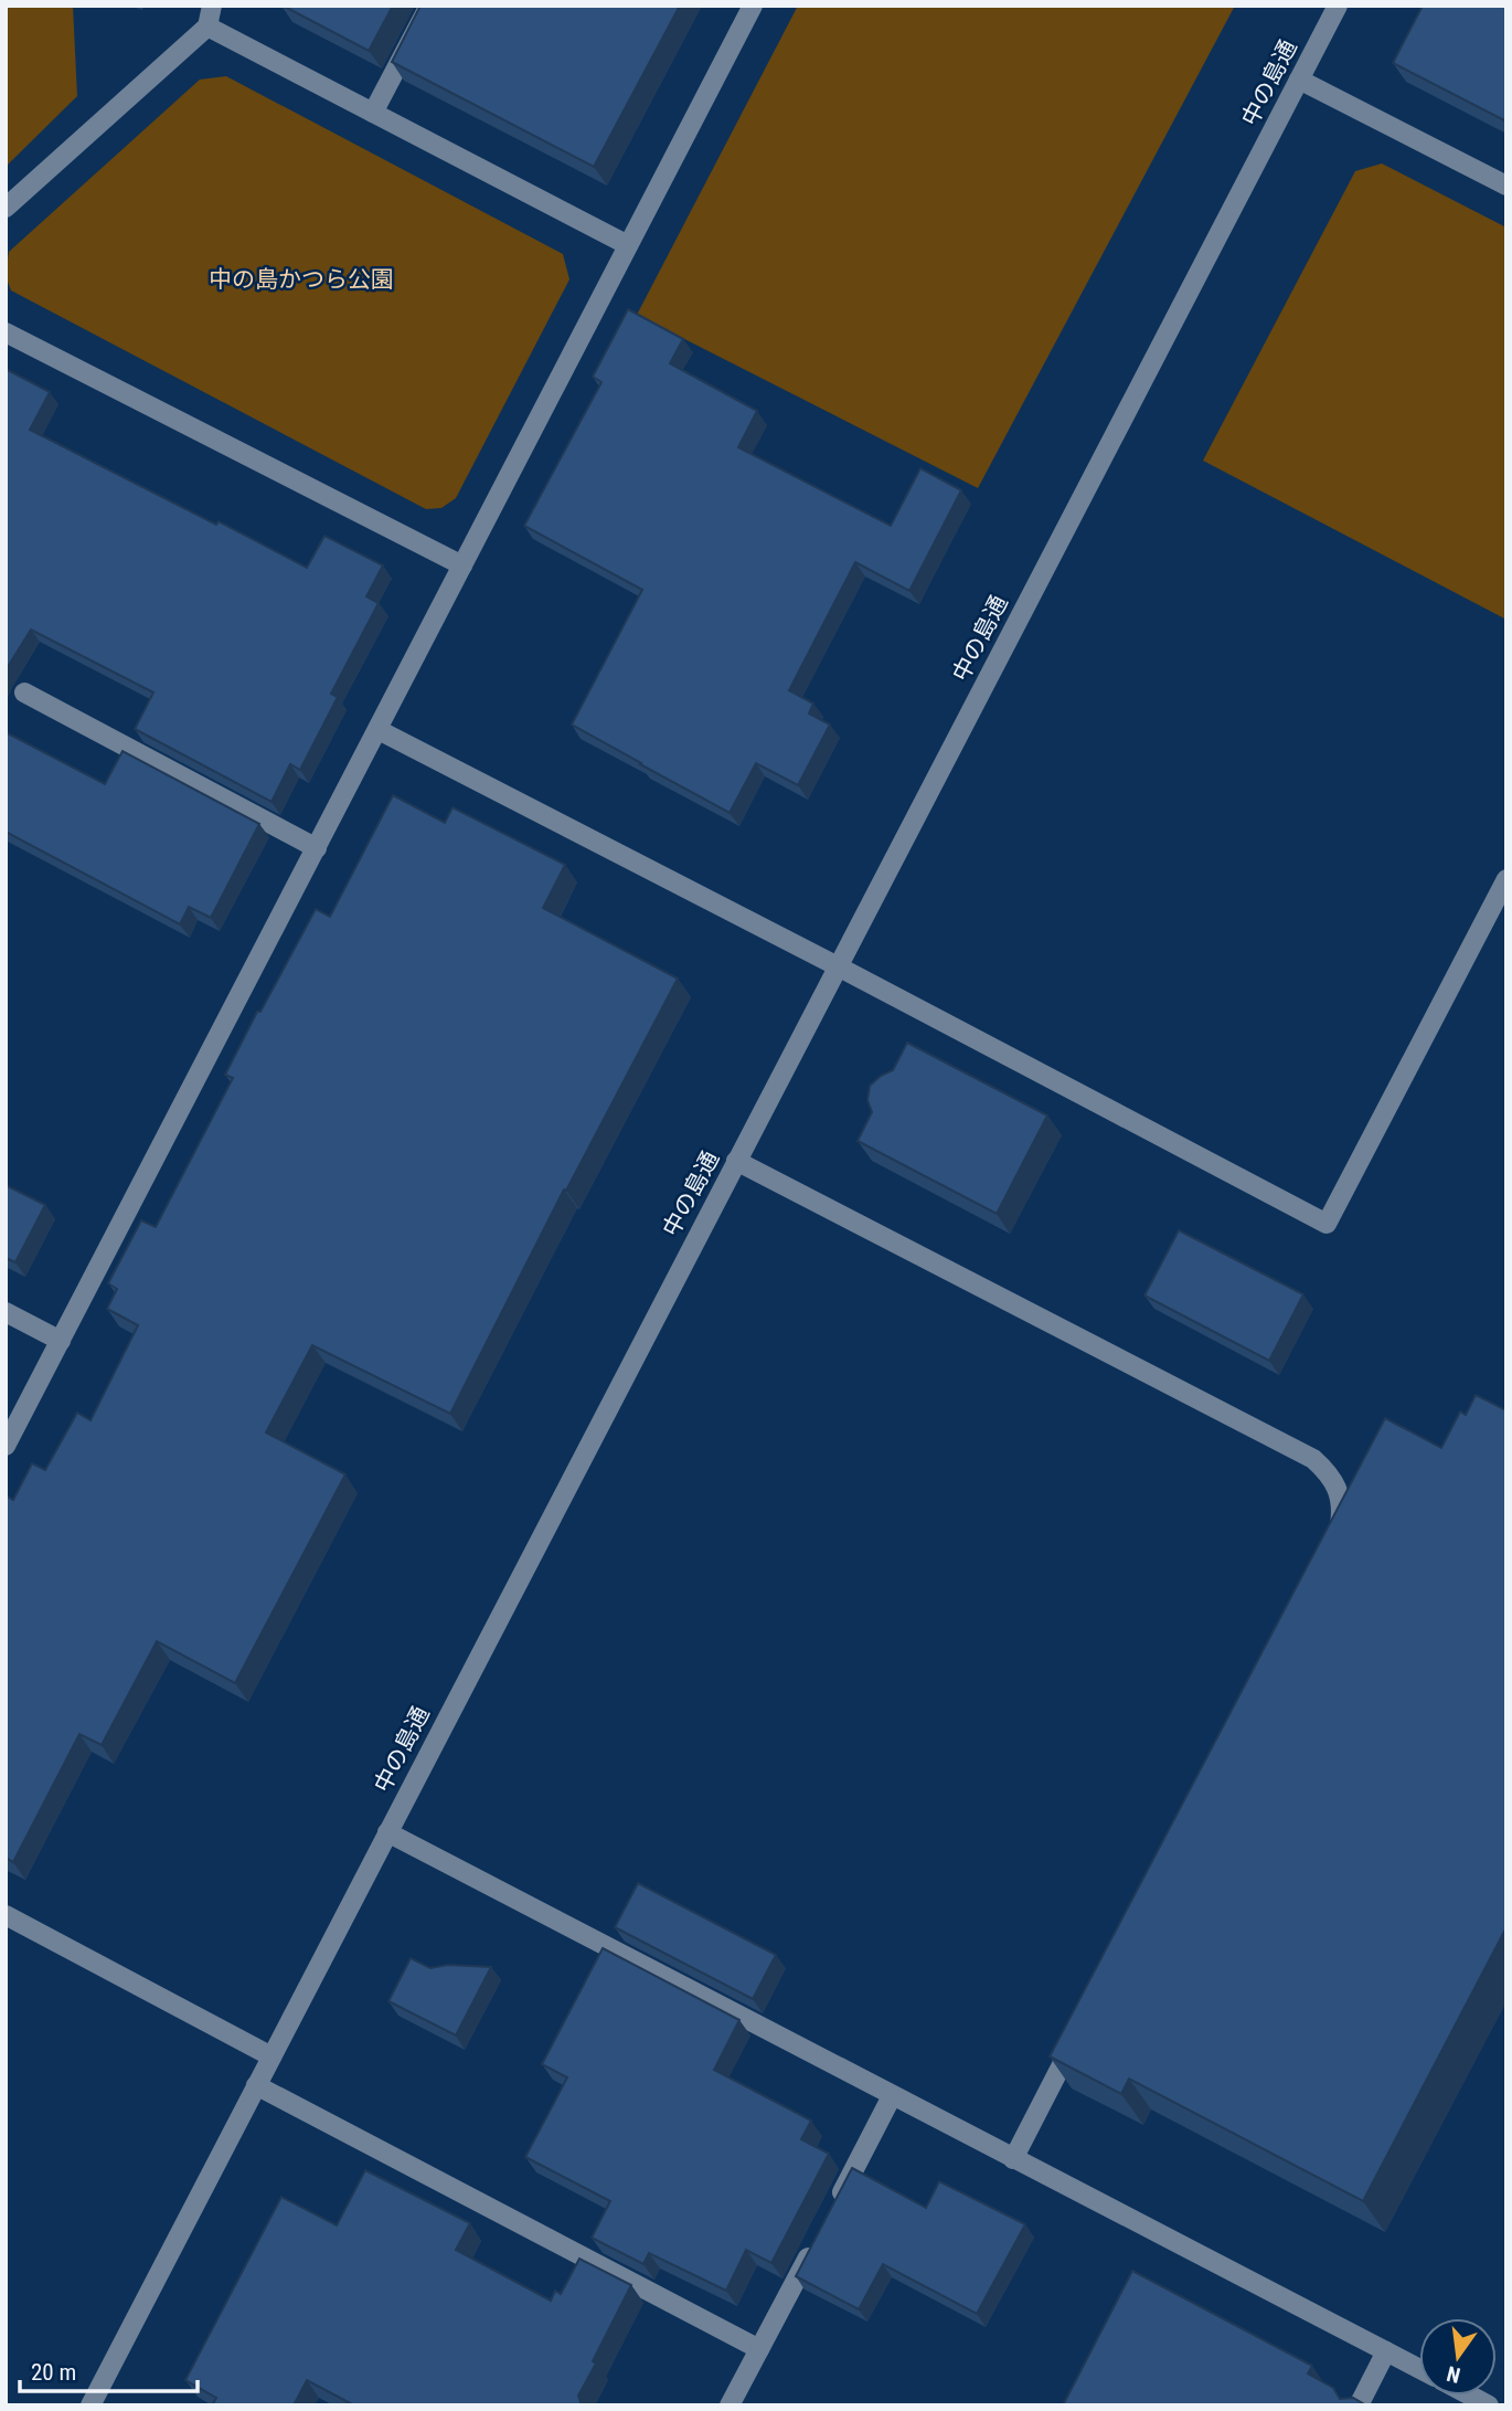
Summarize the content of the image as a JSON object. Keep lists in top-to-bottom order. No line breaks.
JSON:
{"streets":{"street":["中の島通"]},"parks":["中の島かつら公園"],"scale_bar":"20 m","north":"bottom"}
